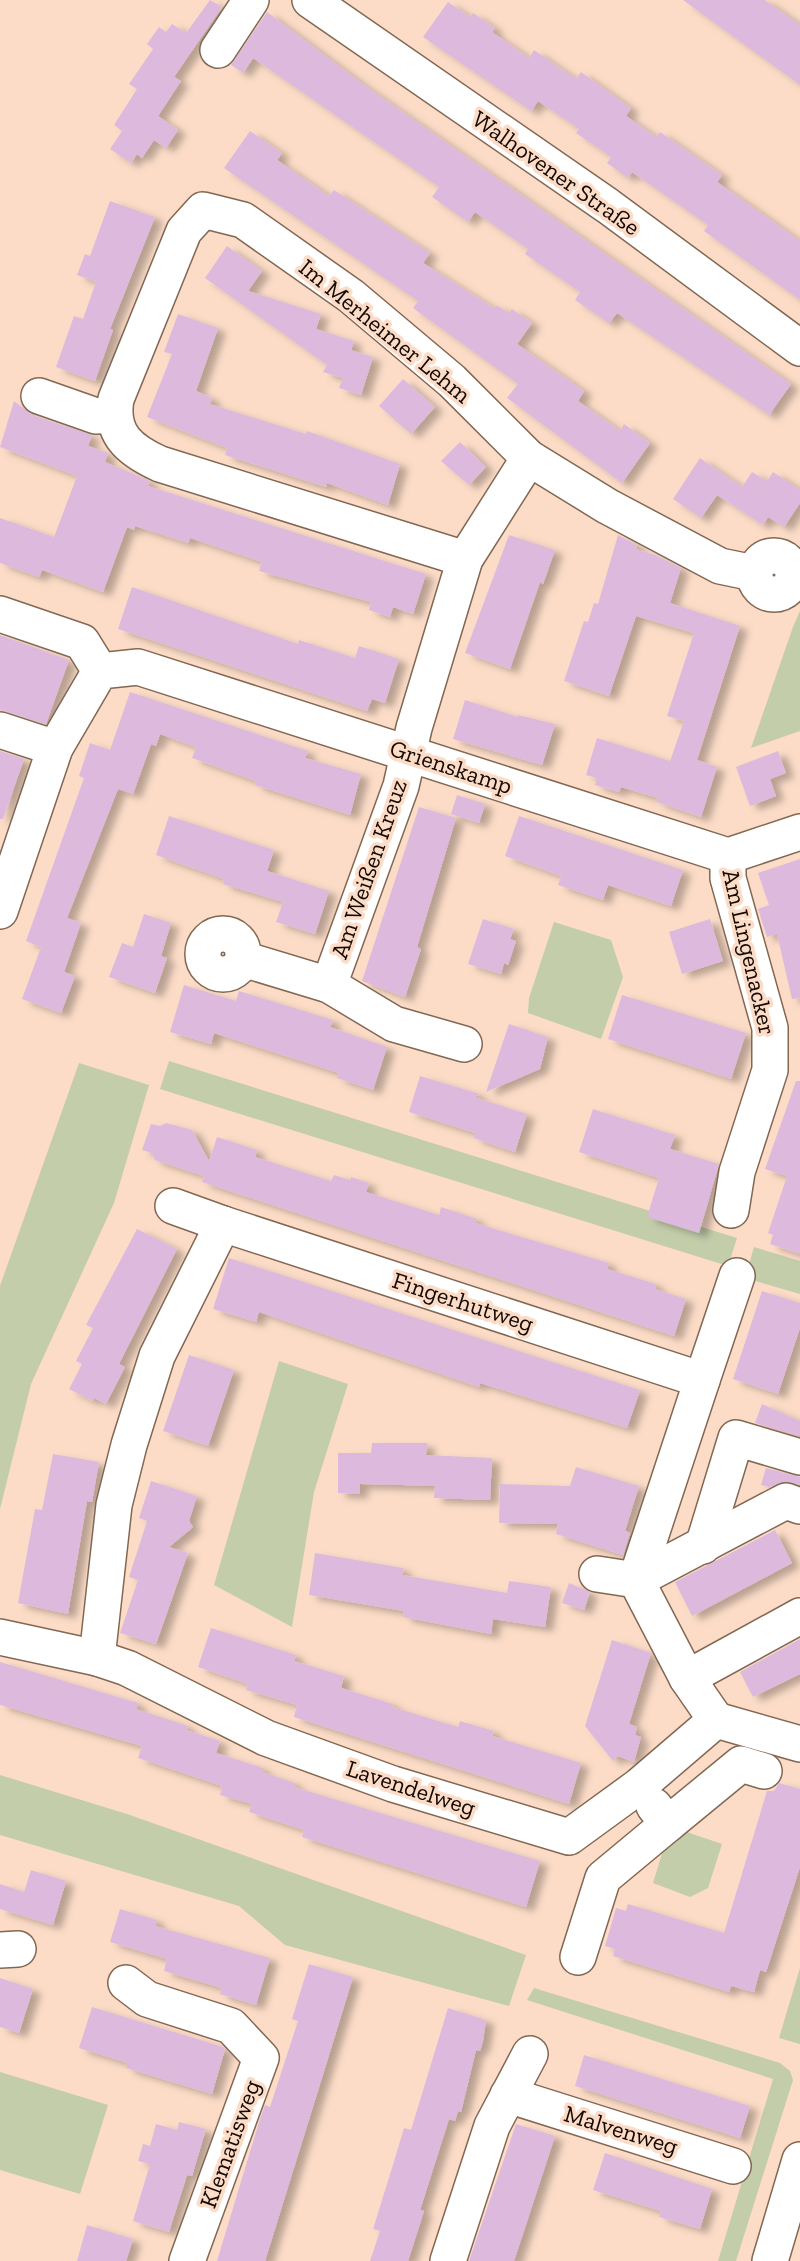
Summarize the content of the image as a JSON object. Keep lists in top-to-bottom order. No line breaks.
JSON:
{"streets":{"street":["Walhovener Straße","Im Merheimer Lehm","Grienskamp","Am Weißen Kreuz","Am Lingenacker","Fingerhutweg","Lavendelweg","Malvenweg","Klematisweg"]},"crossings":[["Im Merheimer Lehm","Am Weißen Kreuz"],["Grienskamp","Am Weißen Kreuz"],["Grienskamp","Am Lingenacker"]]}
